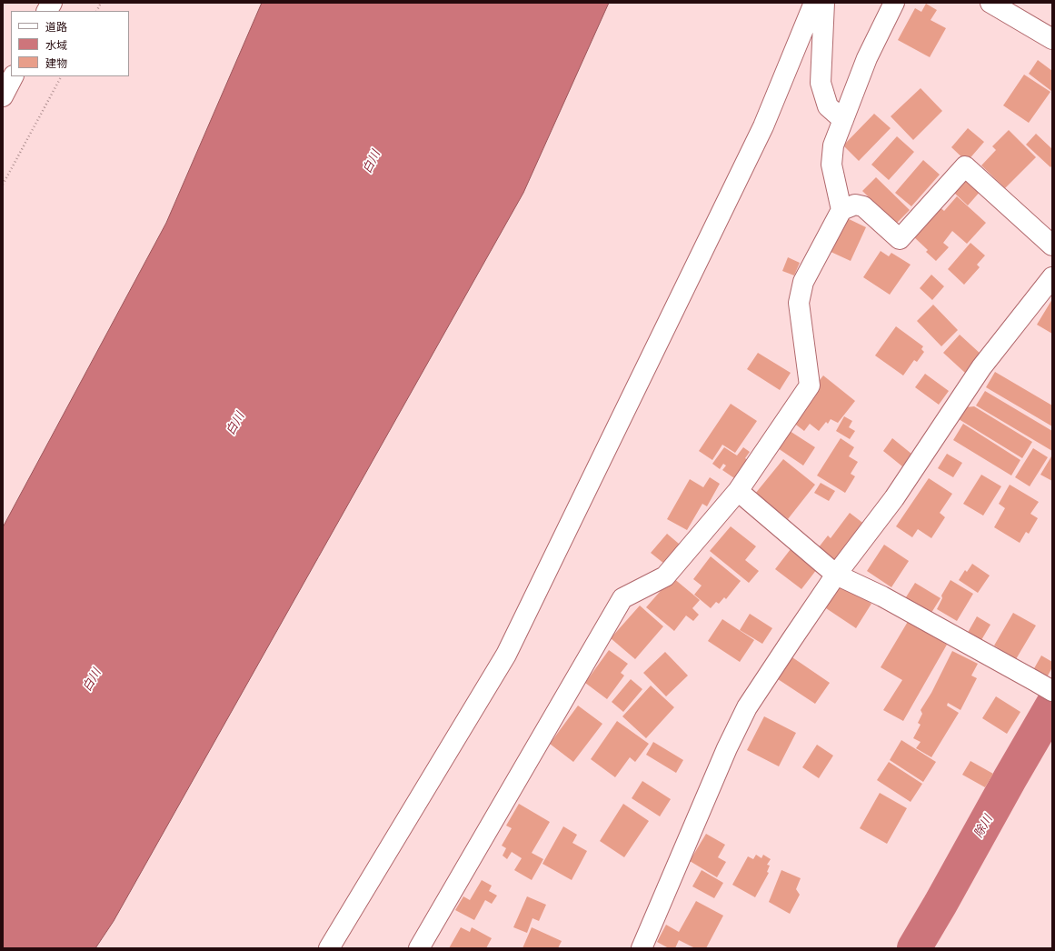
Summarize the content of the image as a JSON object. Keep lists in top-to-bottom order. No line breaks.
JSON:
{"water":["白川","除川"],"legend":["道路","水域","建物"]}
